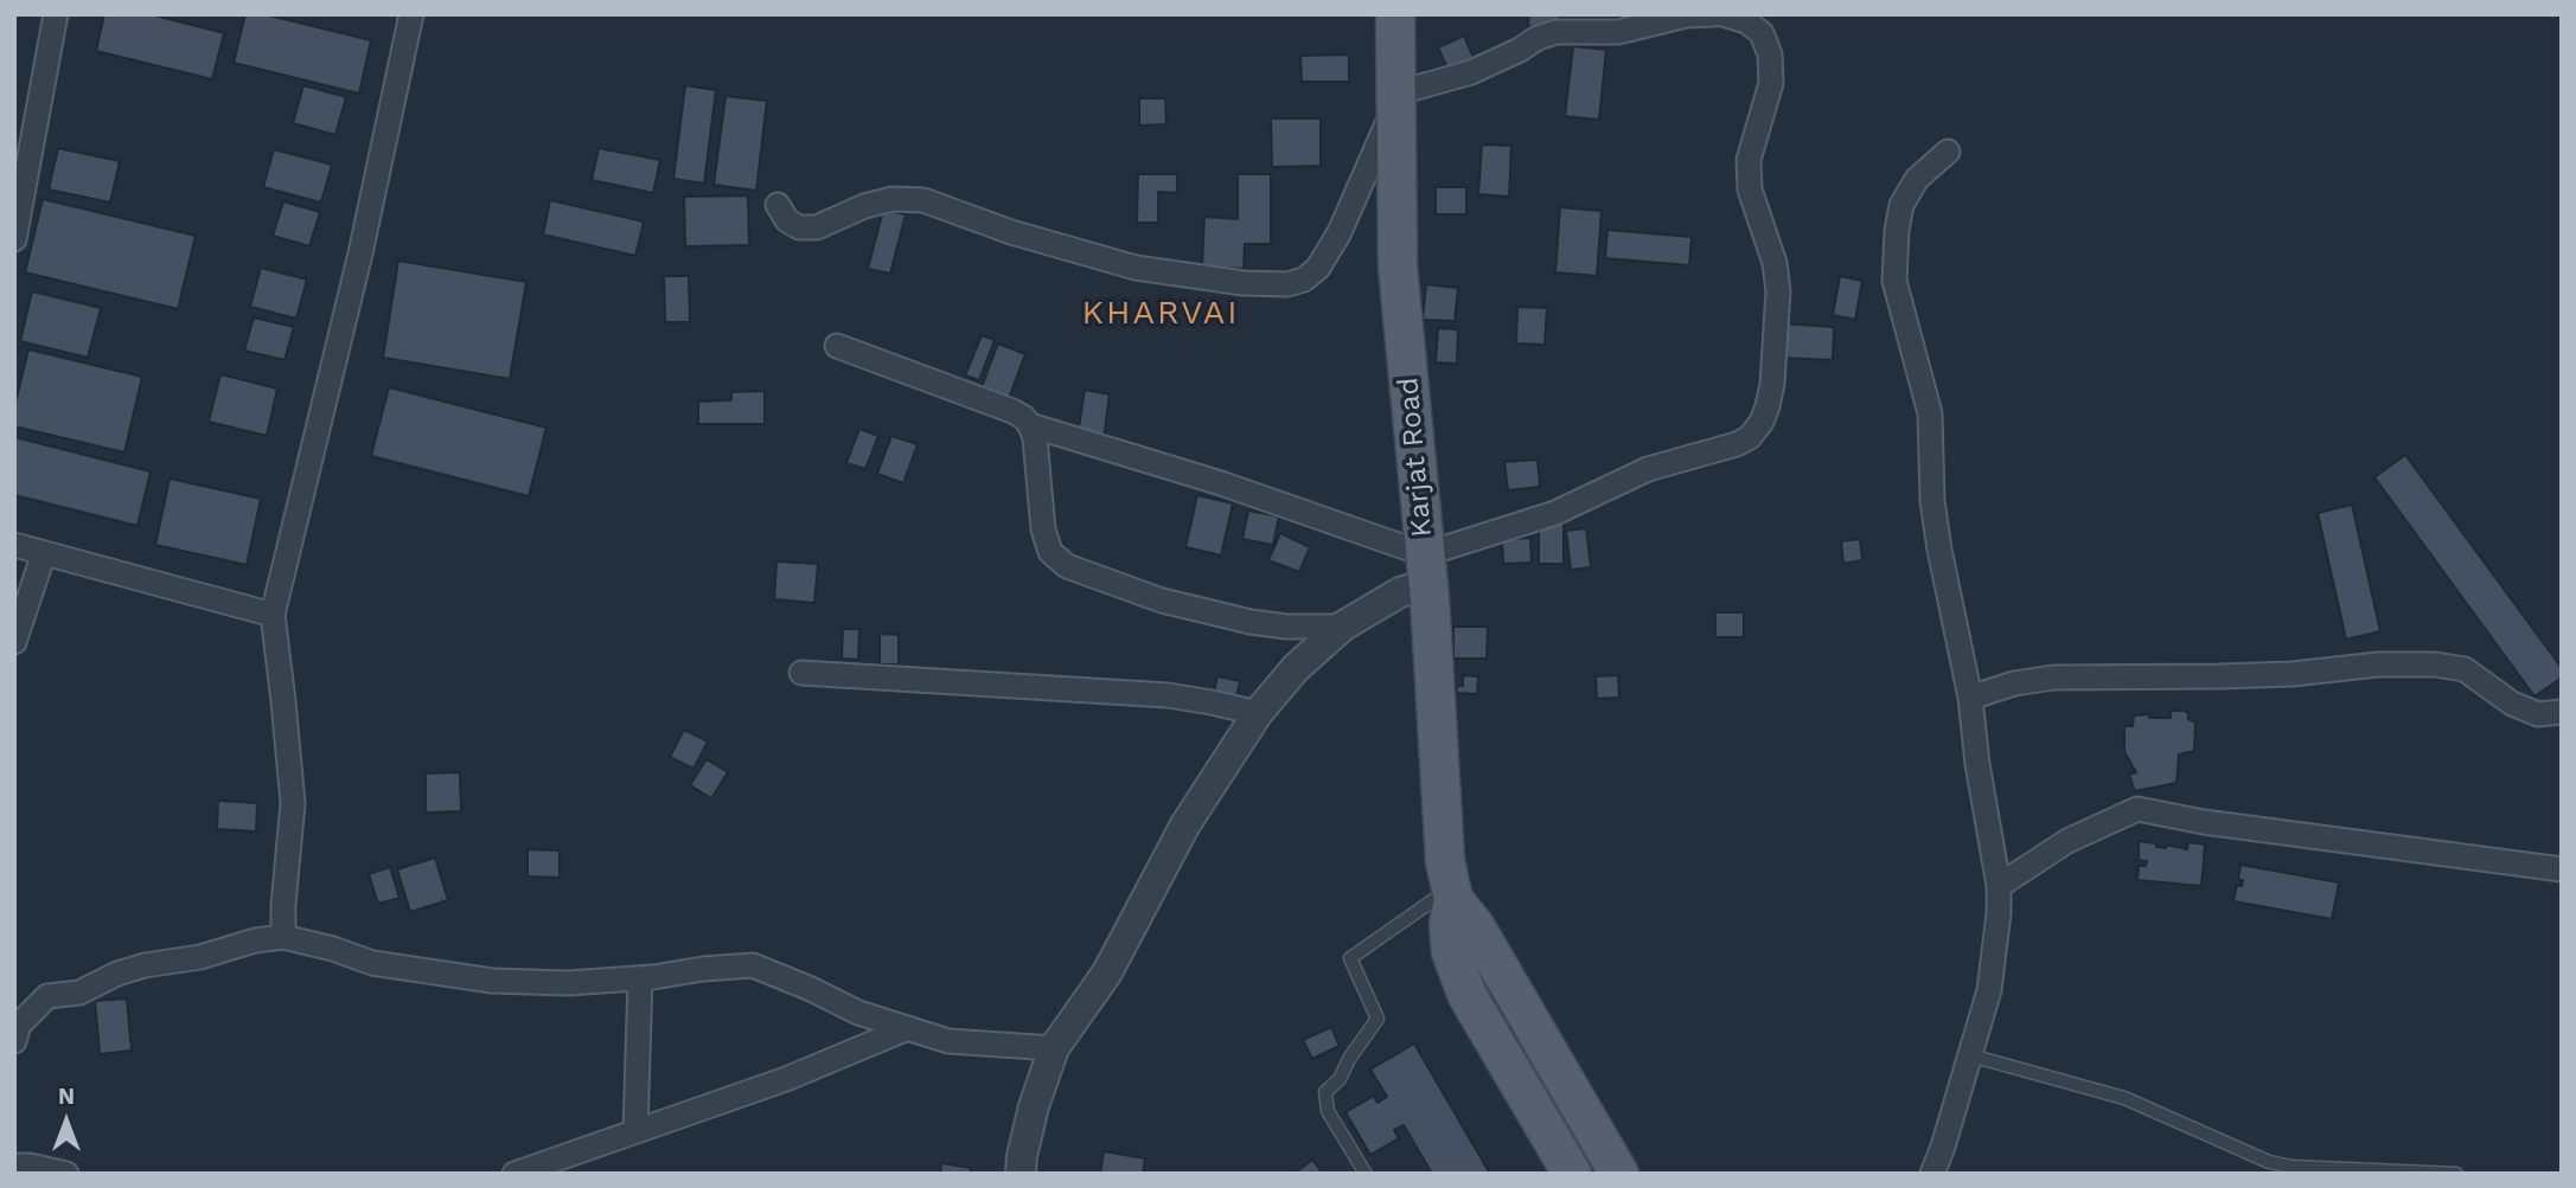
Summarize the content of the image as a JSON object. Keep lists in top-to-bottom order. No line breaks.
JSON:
{"streets":{"main road":["Karjat Road"]},"districts":["KHARVAI"],"north":"top"}
